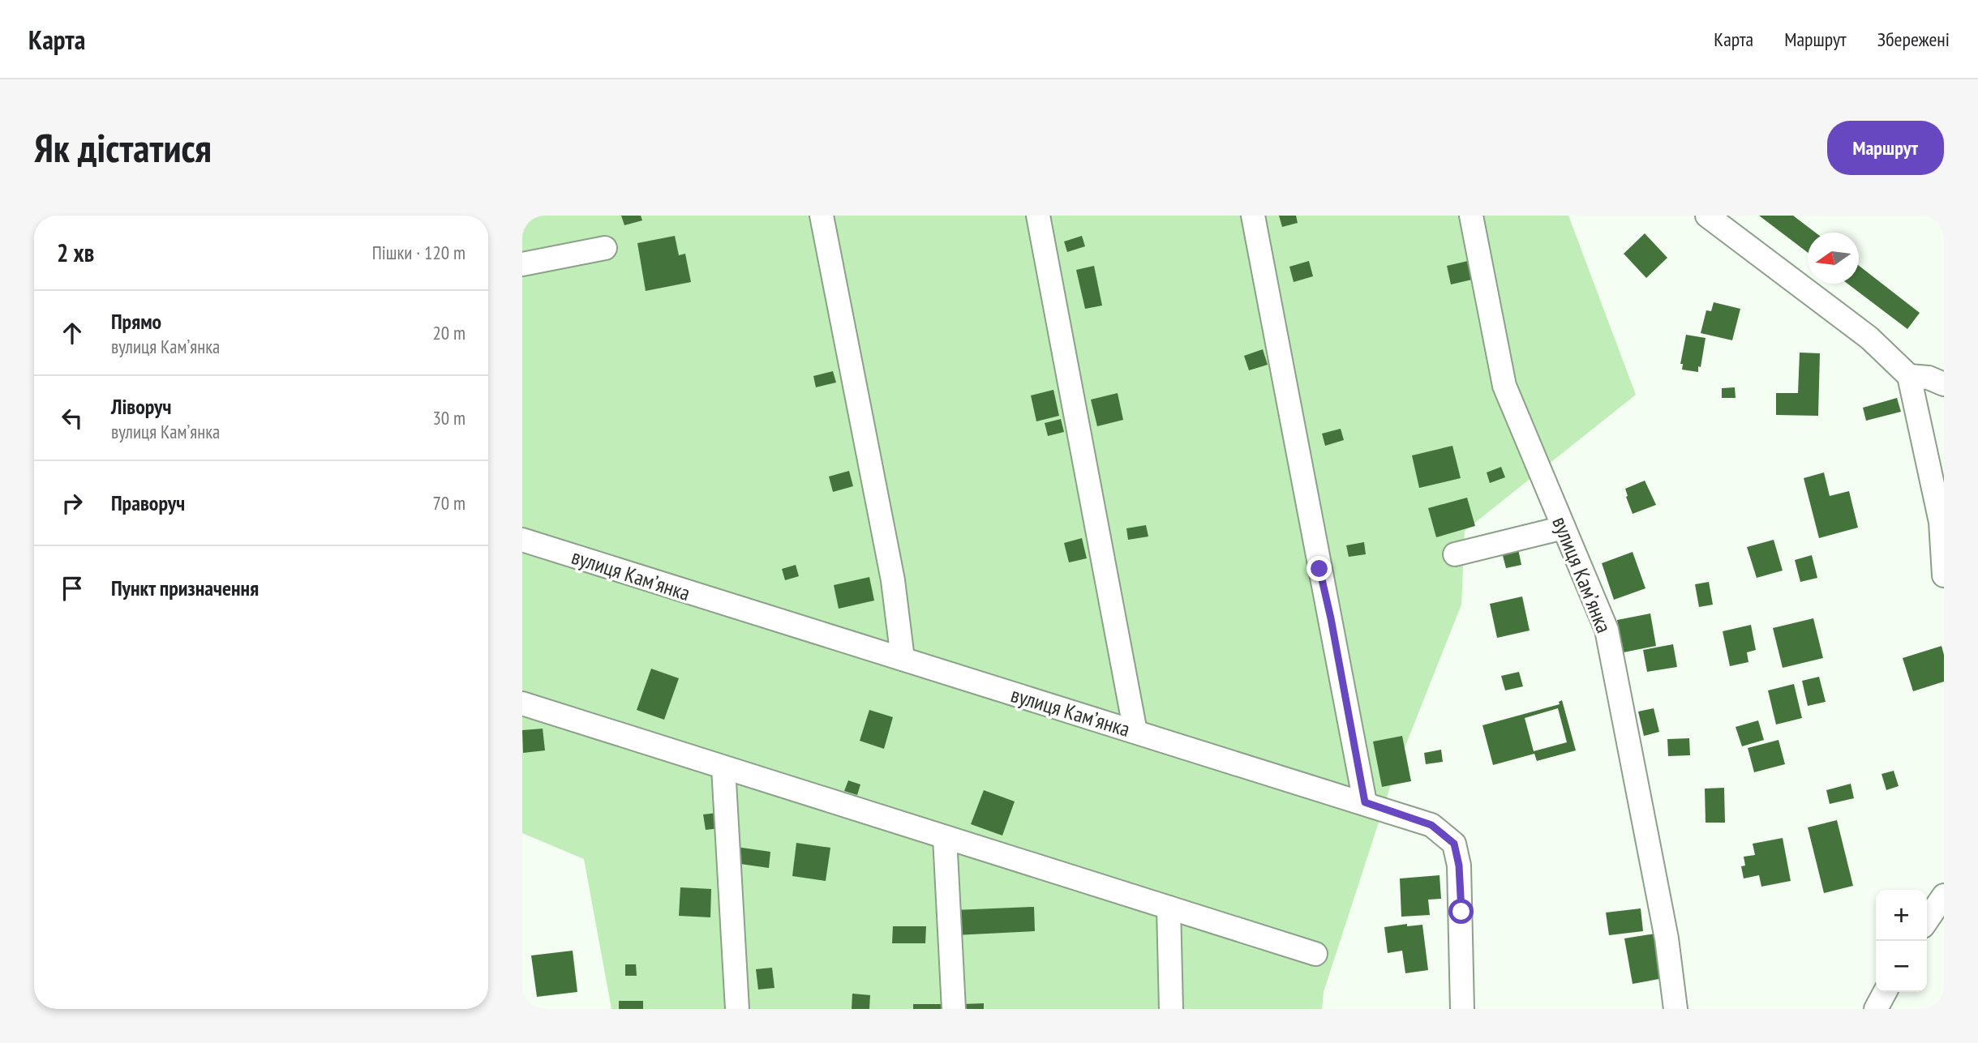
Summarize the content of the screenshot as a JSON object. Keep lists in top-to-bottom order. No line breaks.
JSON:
{"streets":{"street":["вулиця Камʼянка"]},"north":"left","page":{"header":"Карта","nav":["Карта","Маршрут","Збережені"],"buttons":"Маршрут","title":"Як дістатися","heading":["2 хв","Пішки · 120 m"],"list":[["Прямо","вулиця Камʼянка","20 m"],["Ліворуч","вулиця Камʼянка","30 m"],["Праворуч","70 m"],"Пункт призначення"],"map_buttons":["+","−"]}}
